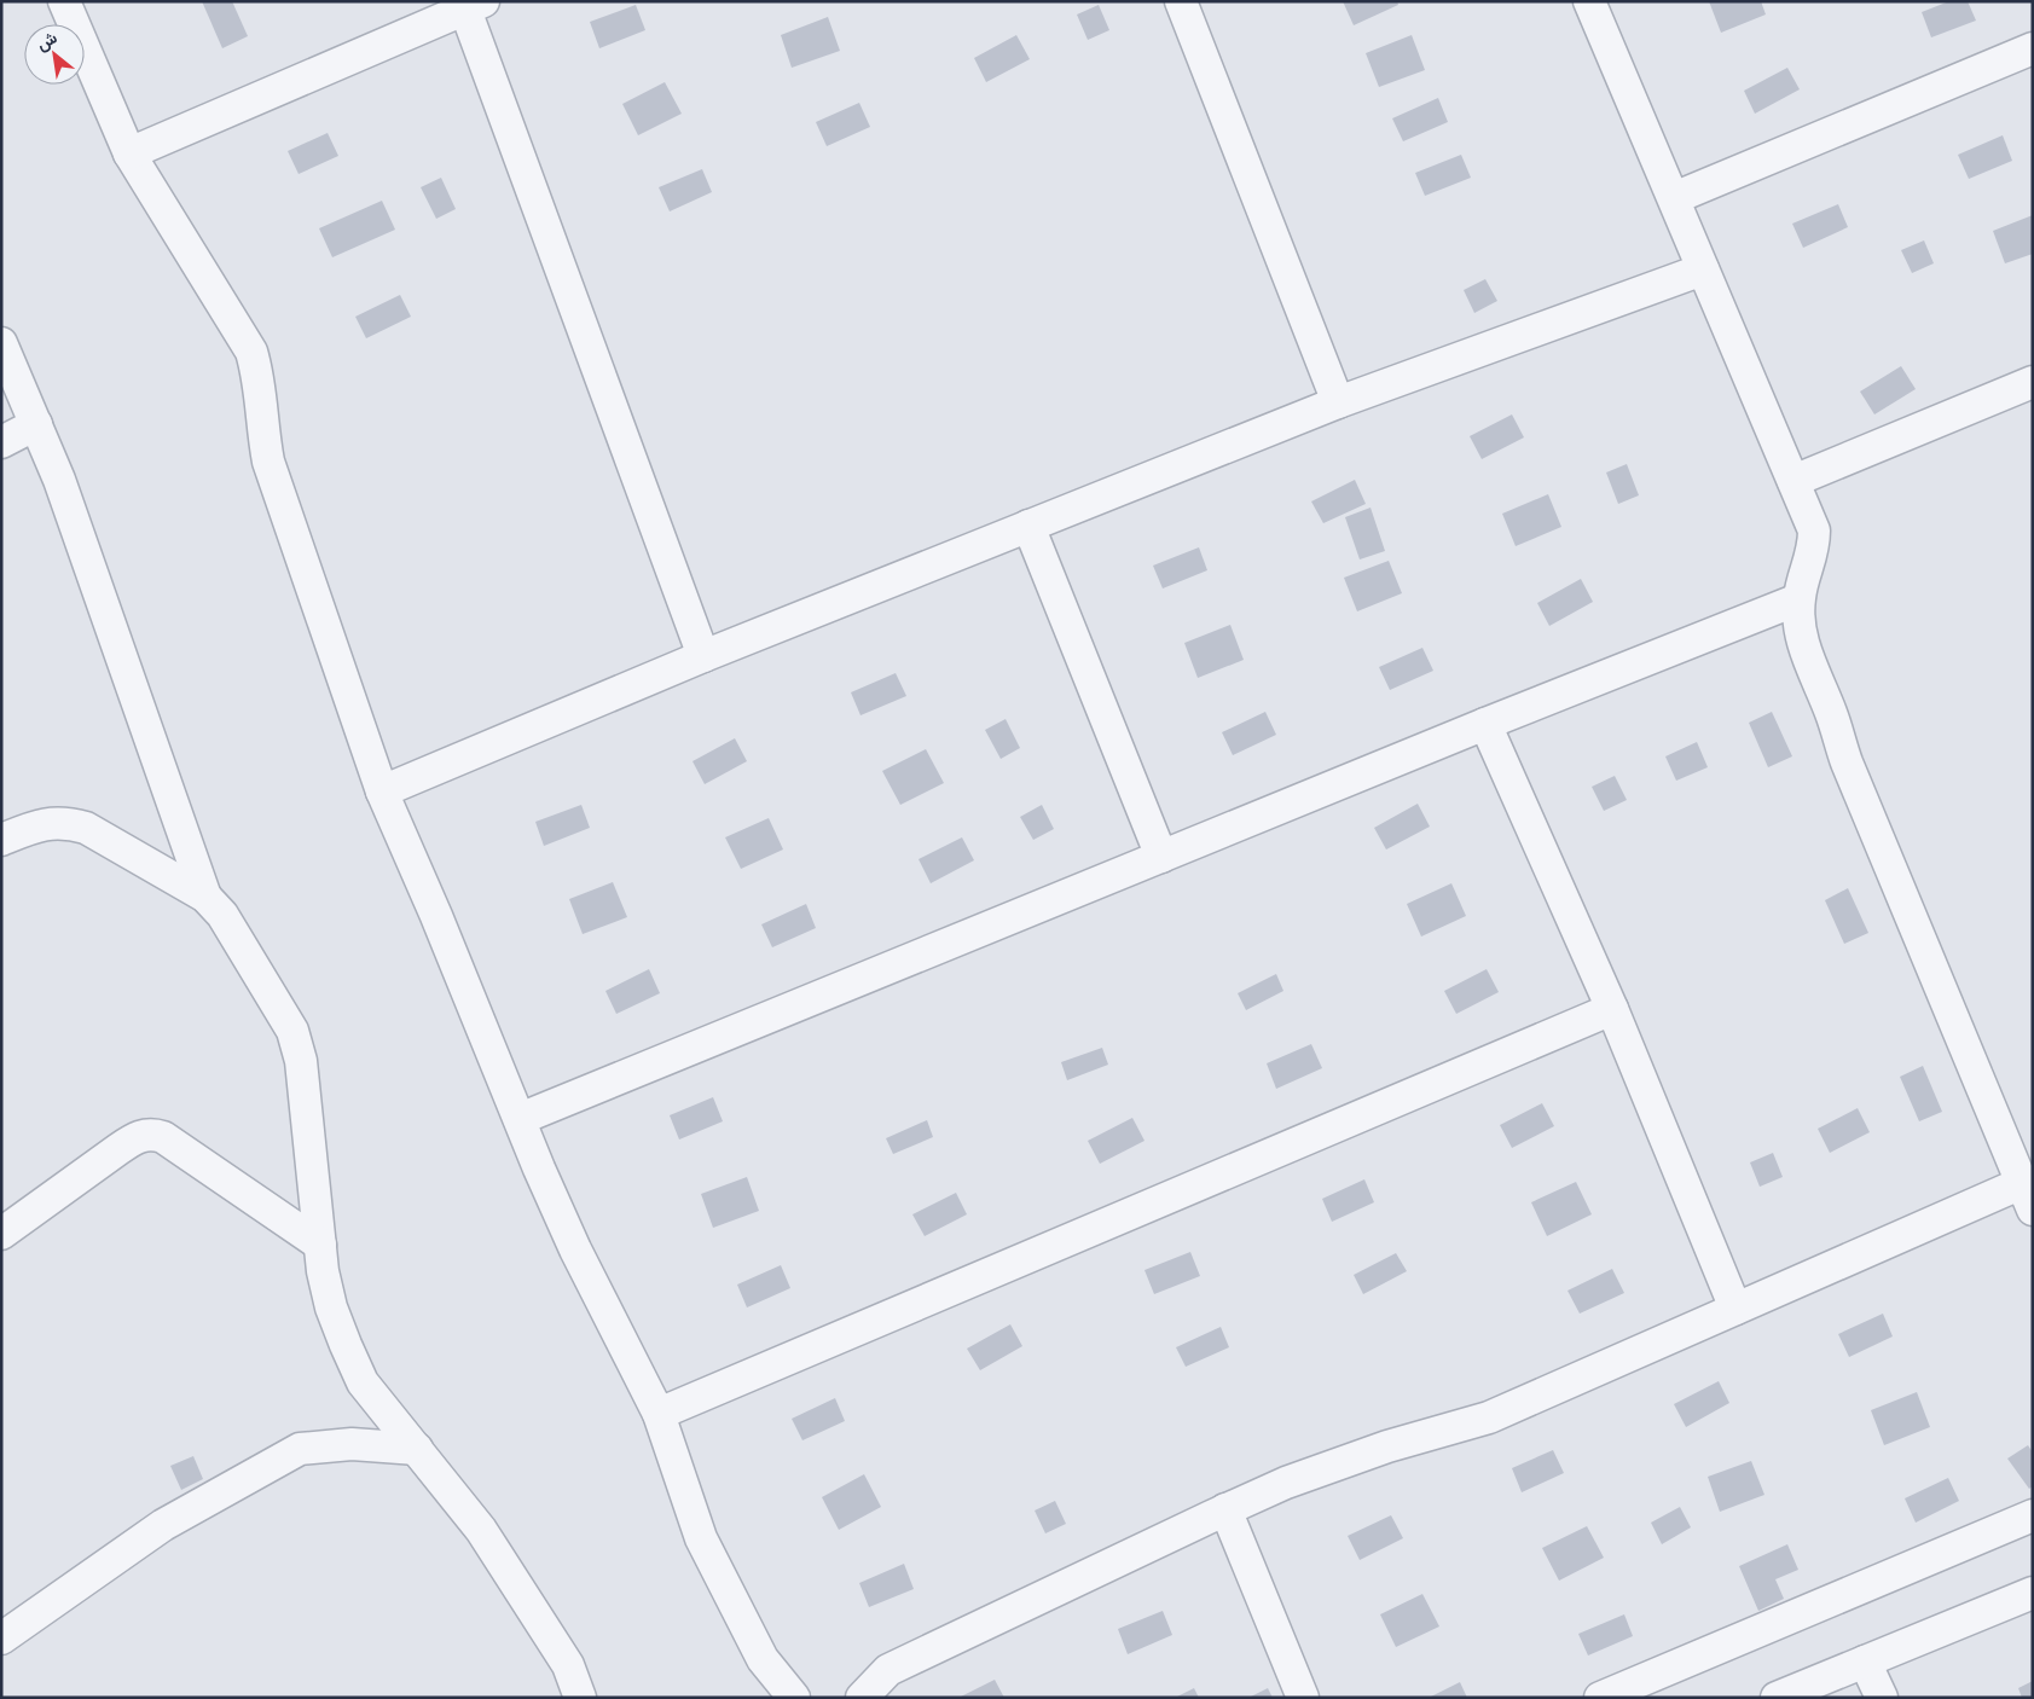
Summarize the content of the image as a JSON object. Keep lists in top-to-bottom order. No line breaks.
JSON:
{"north":"top left"}
